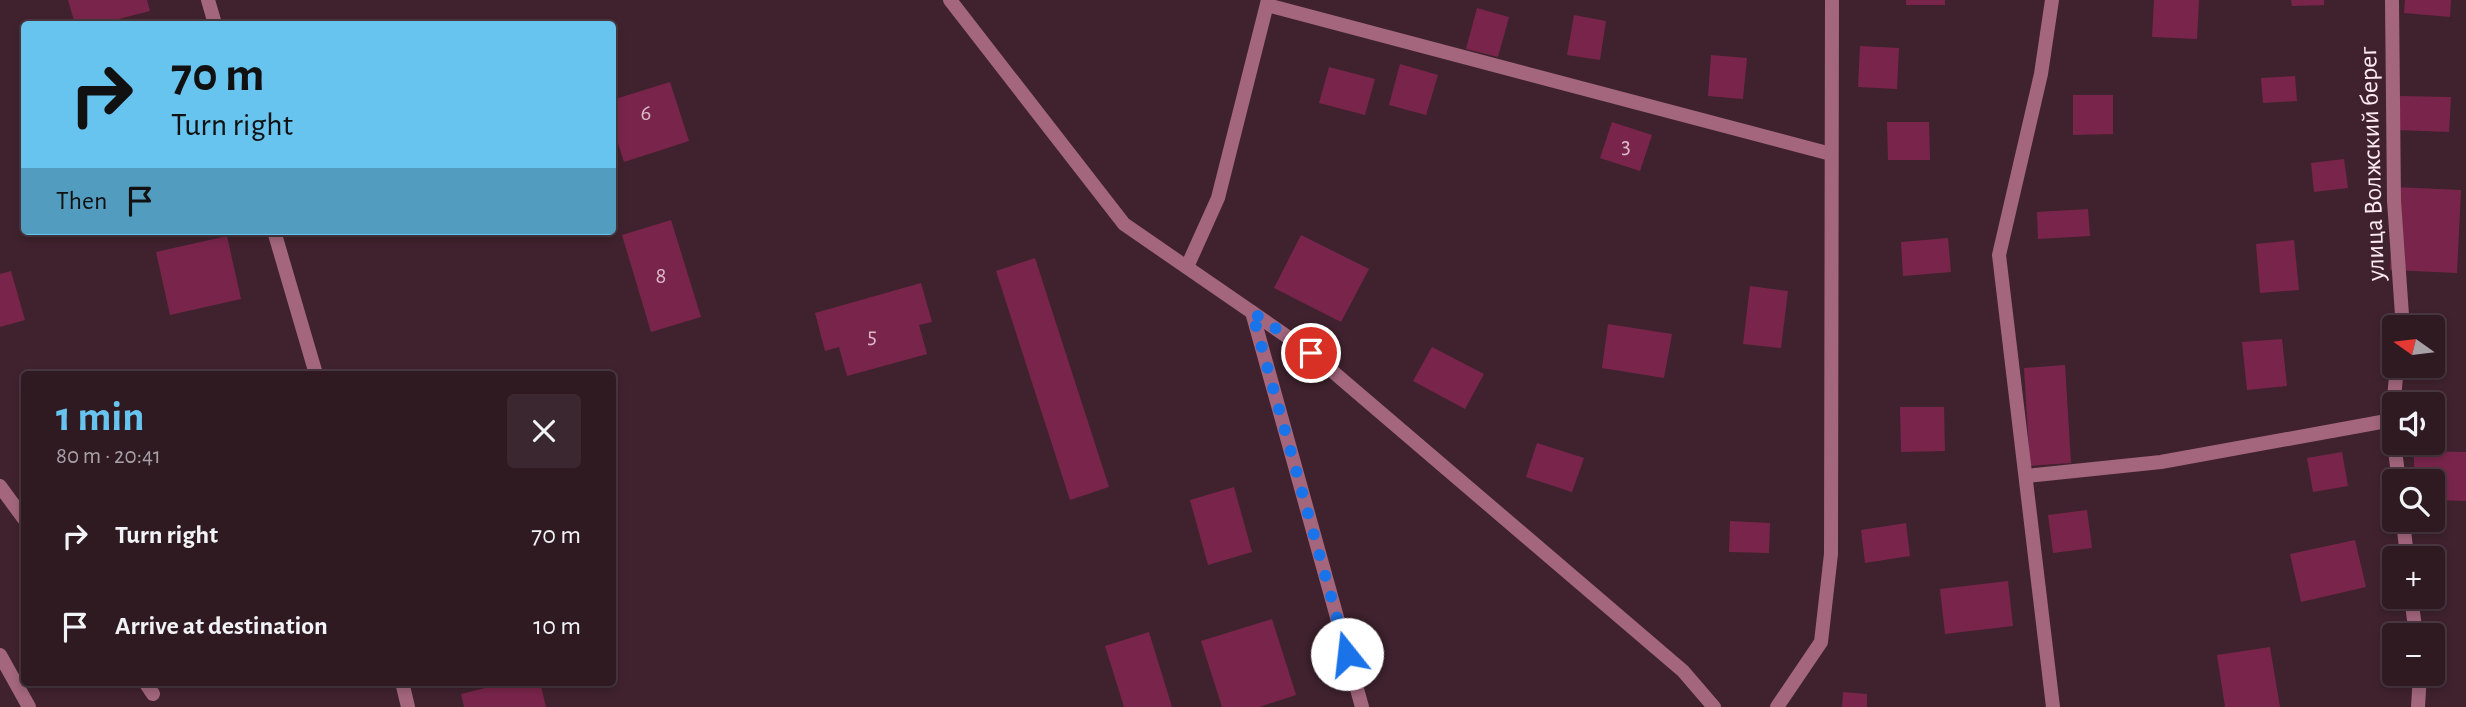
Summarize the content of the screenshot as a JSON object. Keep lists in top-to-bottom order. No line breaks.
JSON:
{"streets":{"street":["улица Волжский берег"]},"house_numbers":["6","3","8","5"],"north":"left","page":{"turn":["70 m","Turn right"],"then":"Then","map_buttons":["+","−"],"heading":["1 min","80 m · 20:41"],"list":[{"name":"Turn right","value":"70 m"},{"name":"Arrive at destination","value":"10 m"}]}}
